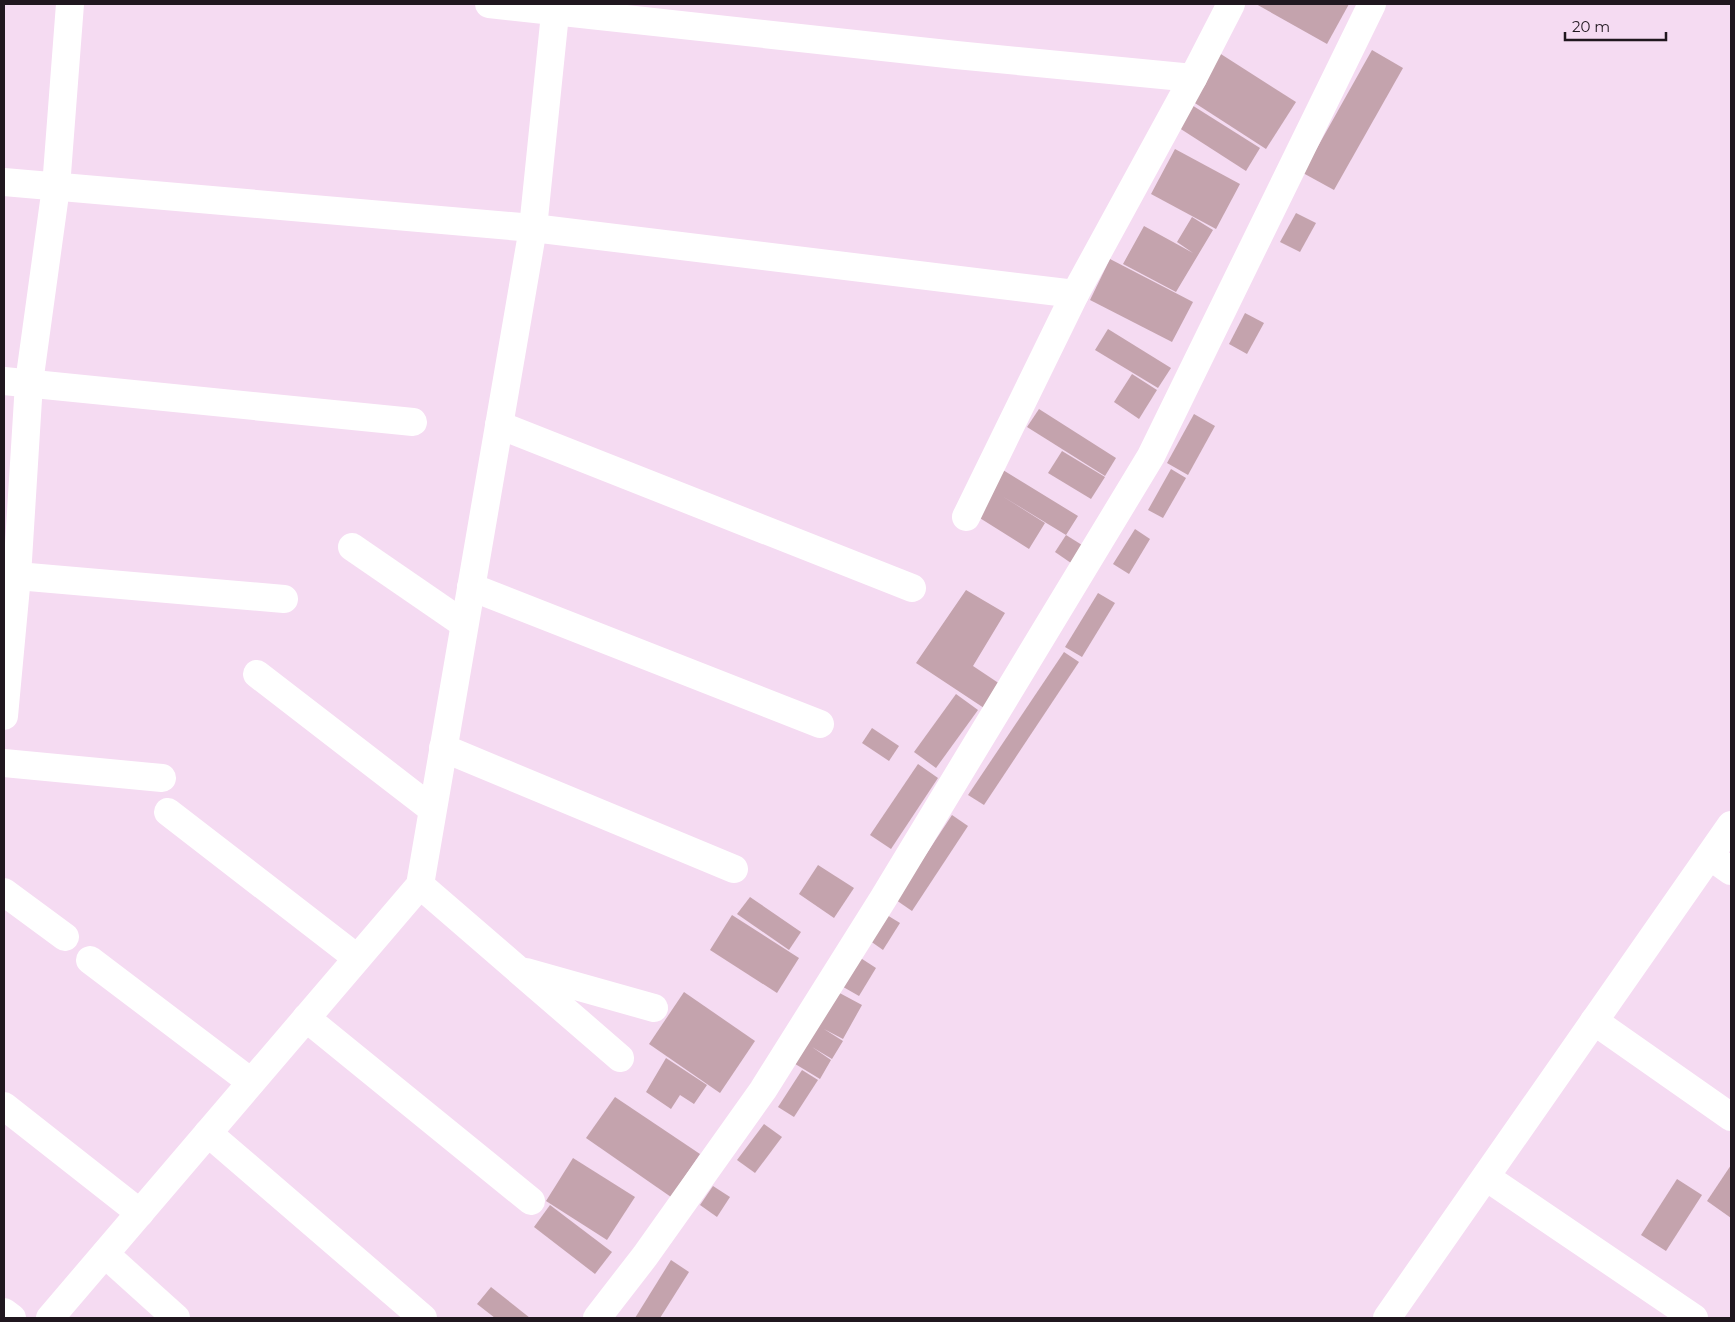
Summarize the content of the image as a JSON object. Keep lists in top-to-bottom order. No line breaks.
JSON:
{"scale_bar":"20 m"}
